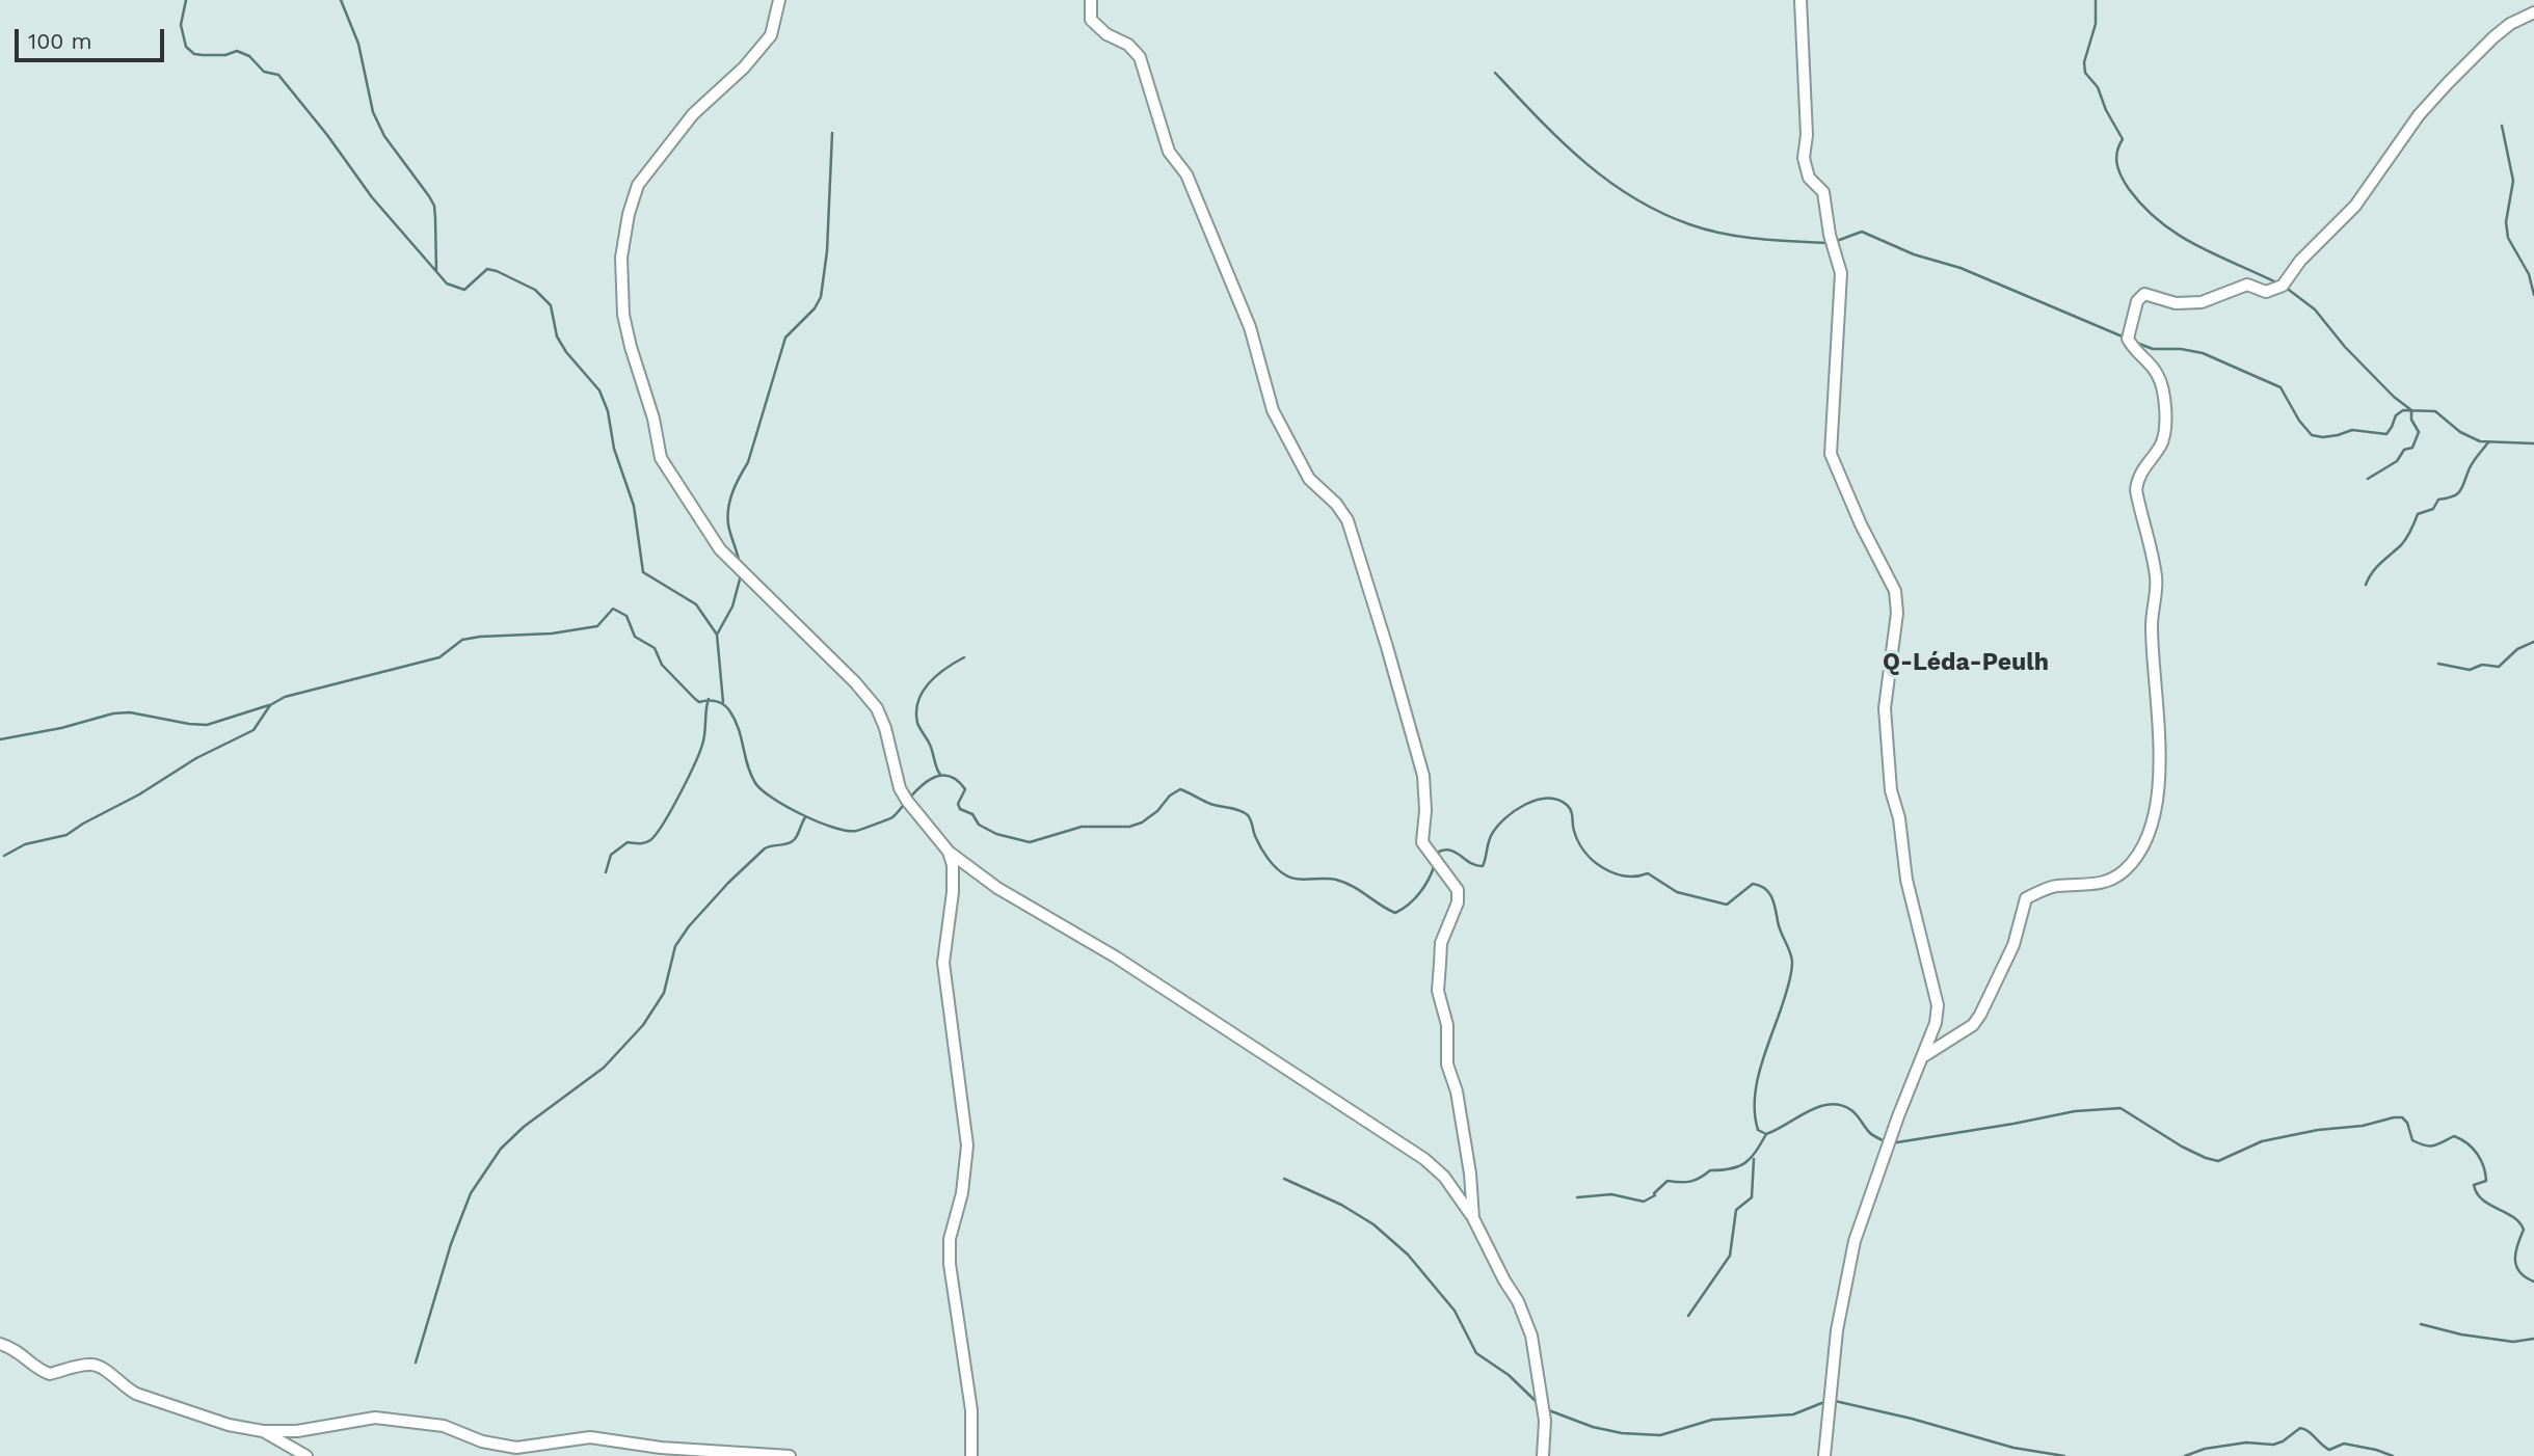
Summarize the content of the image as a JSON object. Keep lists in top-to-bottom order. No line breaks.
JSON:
{"districts":["Q-Léda-Peulh"],"scale_bar":"100 m"}
